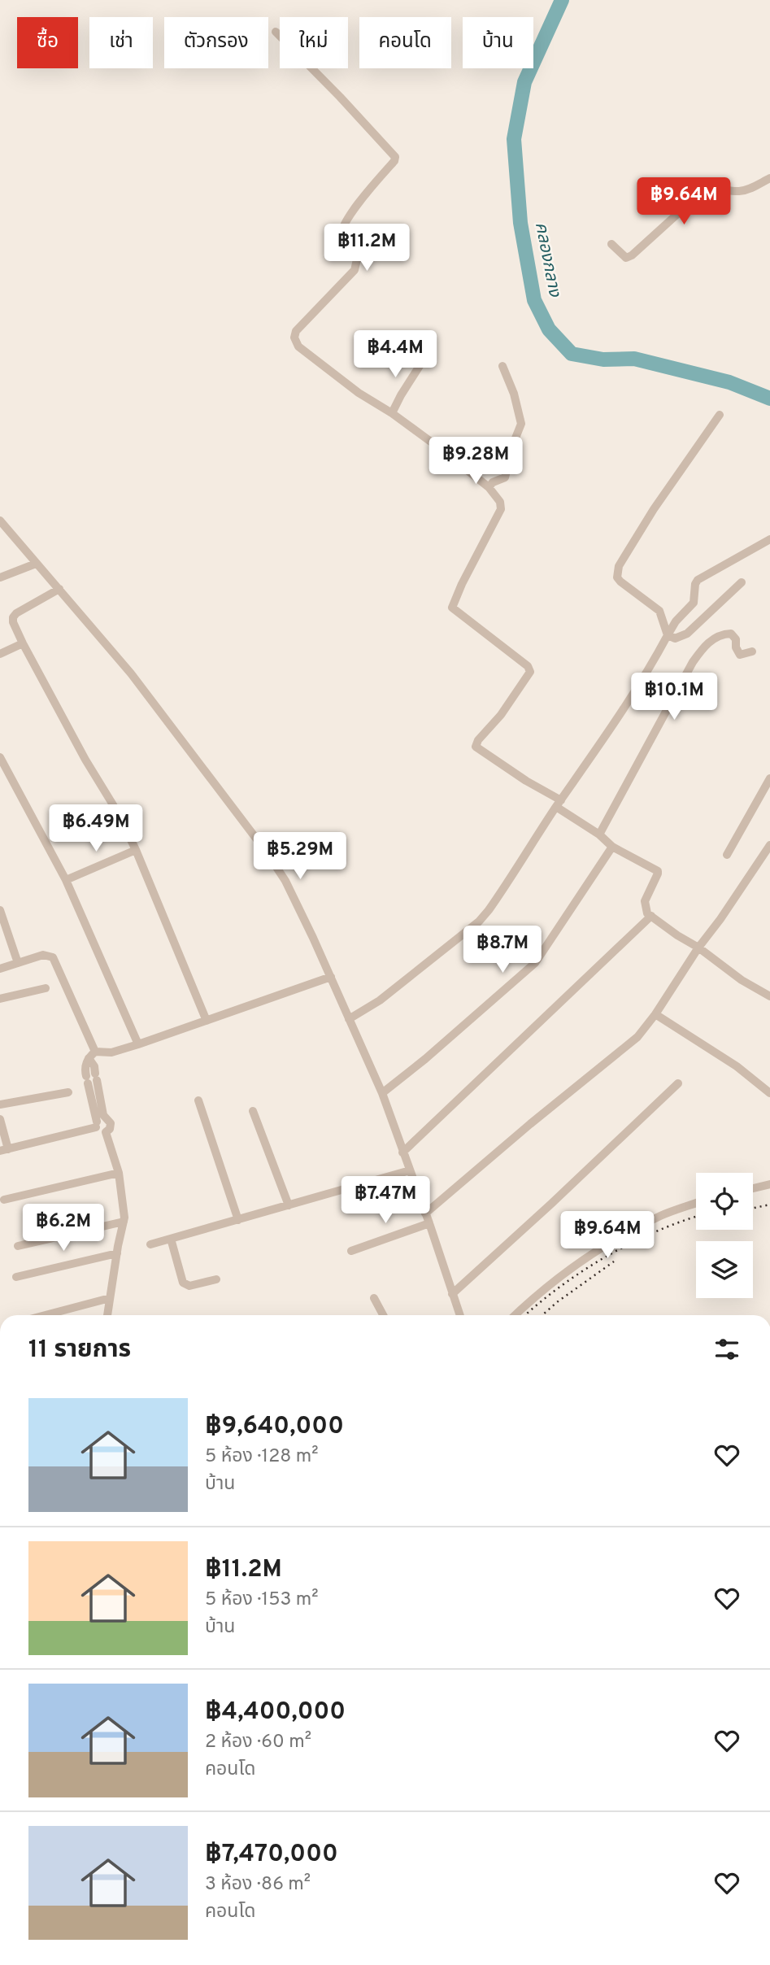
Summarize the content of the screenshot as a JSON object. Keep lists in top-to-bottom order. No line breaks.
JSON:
{"water":["คลองกลาง"],"page":{"chip":["ซื้อ","เช่า","ตัวกรอง","ใหม่","คอนโด","บ้าน"],"price":["฿9.64M","฿11.2M","฿4.4M","฿9.28M","฿10.1M","฿6.49M","฿5.29M","฿8.7M","฿7.47M","฿6.2M","฿9.64M"],"heading":"11 รายการ","list":[{"name":"฿9,640,000","note":"5 ห้อง · 128 m² · บ้าน"},{"name":"฿11.2M","note":"5 ห้อง · 153 m² · บ้าน"},{"name":"฿4,400,000","note":"2 ห้อง · 60 m² · คอนโด"},{"name":"฿7,470,000","note":"3 ห้อง · 86 m² · คอนโด"}]}}
